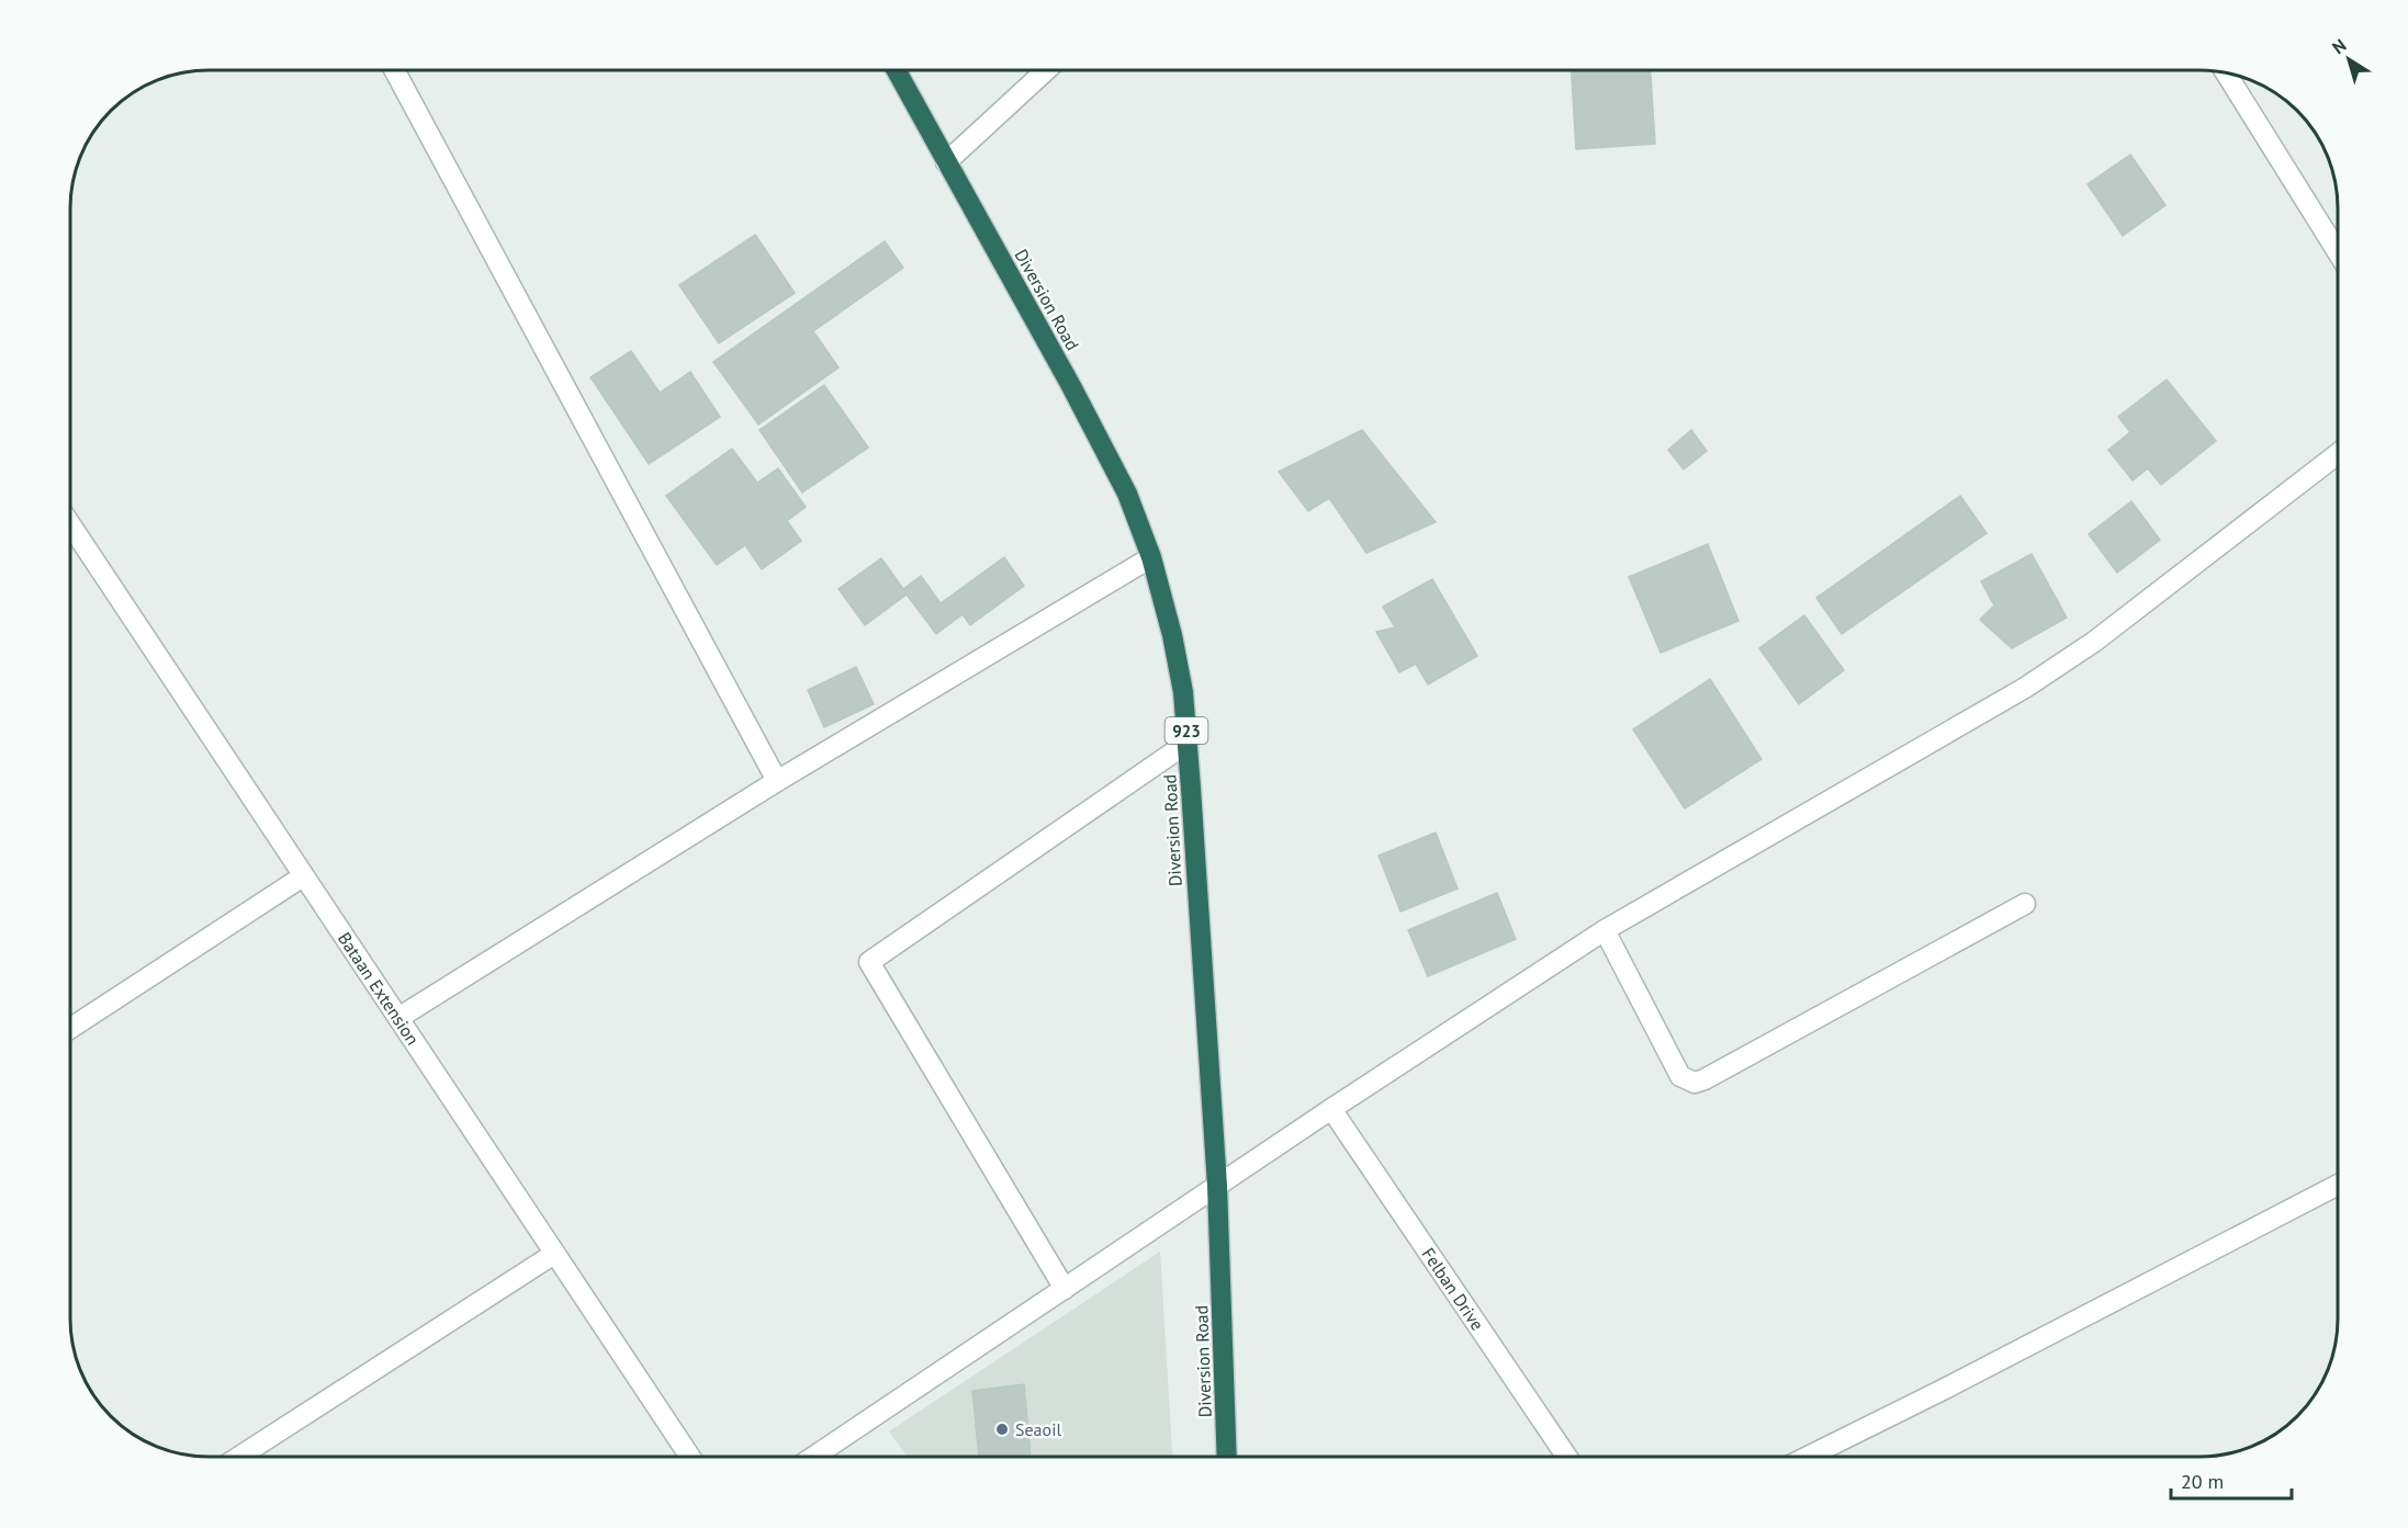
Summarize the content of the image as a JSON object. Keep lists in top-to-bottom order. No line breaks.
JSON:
{"streets":{"highway":["Diversion Road","923"],"street":["Bataan Extension","Felban Drive"]},"places":["Seaoil"],"scale_bar":"20 m","north":"top left"}
